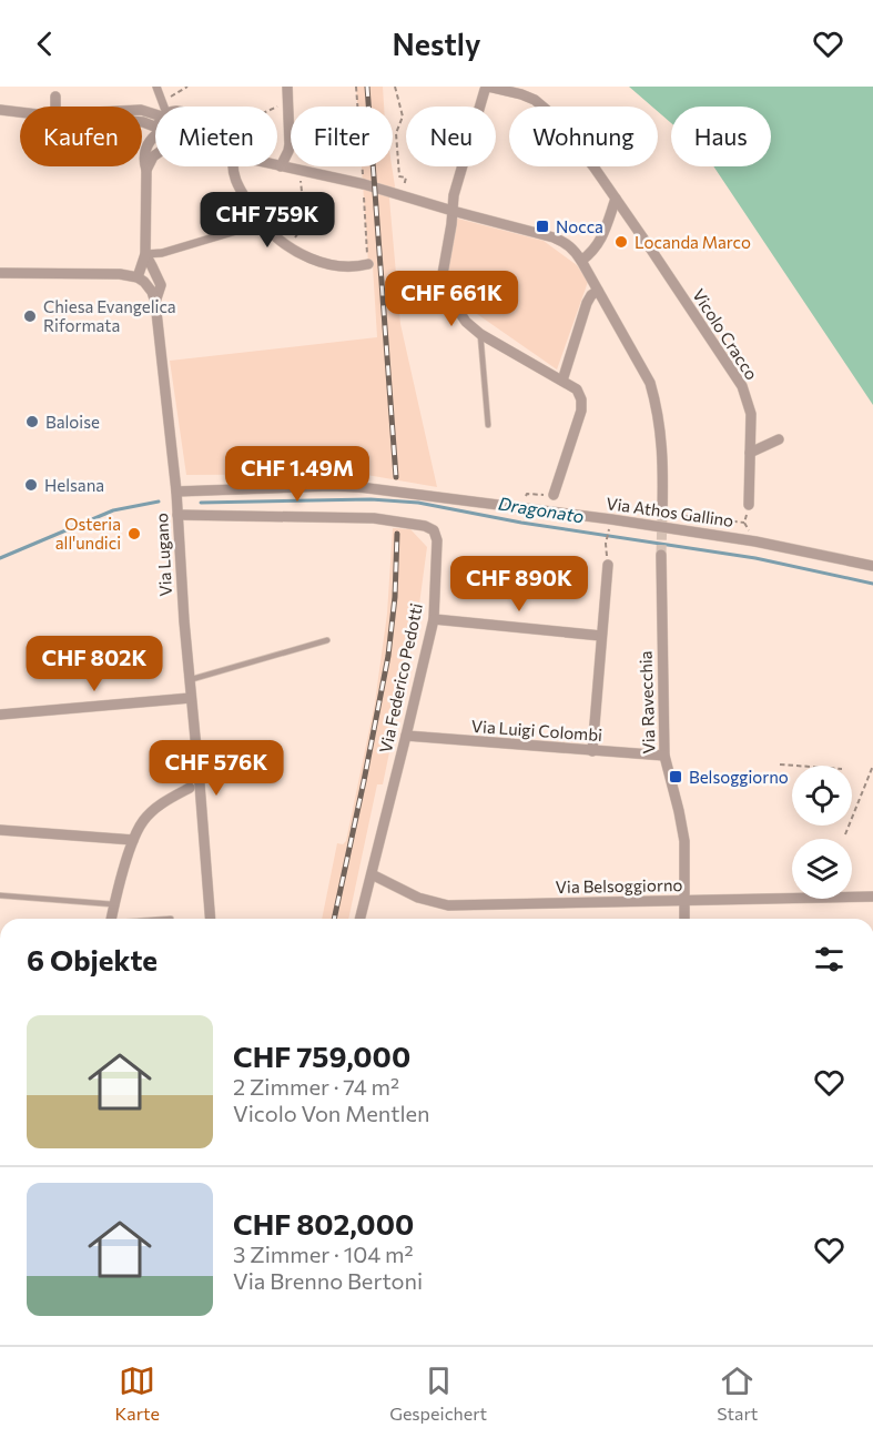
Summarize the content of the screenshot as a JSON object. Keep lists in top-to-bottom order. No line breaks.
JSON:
{"streets":{"street":["Vicolo Cracco","Via Athos Gallino","Via Lugano","Via Federico Pedotti","Via Ravecchia","Via Luigi Colombi","Via Belsoggiorno"]},"crossings":[["Via Athos Gallino","Via Lugano"],["Via Lugano","Via Federico Pedotti"],["Via Federico Pedotti","Via Luigi Colombi"],["Via Federico Pedotti","Via Belsoggiorno"],["Via Ravecchia","Via Luigi Colombi"],["Via Ravecchia","Via Belsoggiorno"]],"water":["Dragonato"],"places":{"transit":["Nocca","Belsoggiorno"],"other":["Locanda Marco","Chiesa Evangelica Riformata","Baloise","Helsana","Osteria all'undici"]},"page":{"header":"Nestly","chip":["Kaufen","Mieten","Filter","Neu","Wohnung","Haus"],"price":["CHF 759K","CHF 661K","CHF 1.49M","CHF 890K","CHF 802K","CHF 576K"],"heading":"6 Objekte","list":[{"name":"CHF 759,000","note":"2 Zimmer · 74 m² · Vicolo Von Mentlen"},{"name":"CHF 802,000","note":"3 Zimmer · 104 m² · Via Brenno Bertoni"}],"tabs":["Karte","Gespeichert","Start"]}}
